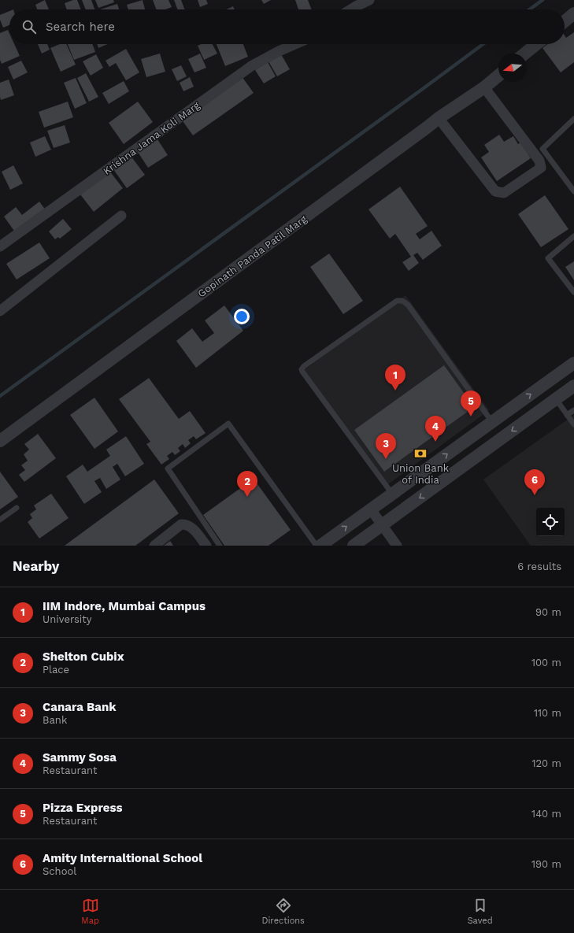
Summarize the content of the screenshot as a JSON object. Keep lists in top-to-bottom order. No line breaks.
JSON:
{"streets":{"street":["Krishna Jama Koli Marg","Gopinath Panda Patil Marg"]},"places":{"bank":["Union Bank of India"]},"north":"left","page":{"search":"Search here","pins":["1","5","4","3","6","2"],"heading":["Nearby","6 results"],"list":[{"mark":"1","name":"IIM Indore, Mumbai Campus","note":"University","value":"90 m"},{"mark":"2","name":"Shelton Cubix","note":"Place","value":"100 m"},{"mark":"3","name":"Canara Bank","note":"Bank","value":"110 m"},{"mark":"4","name":"Sammy Sosa","note":"Restaurant","value":"120 m"},{"mark":"5","name":"Pizza Express","note":"Restaurant","value":"140 m"},{"mark":"6","name":"Amity Internaltional School","note":"School","value":"190 m"}],"nav":["Map","Directions","Saved"]}}
